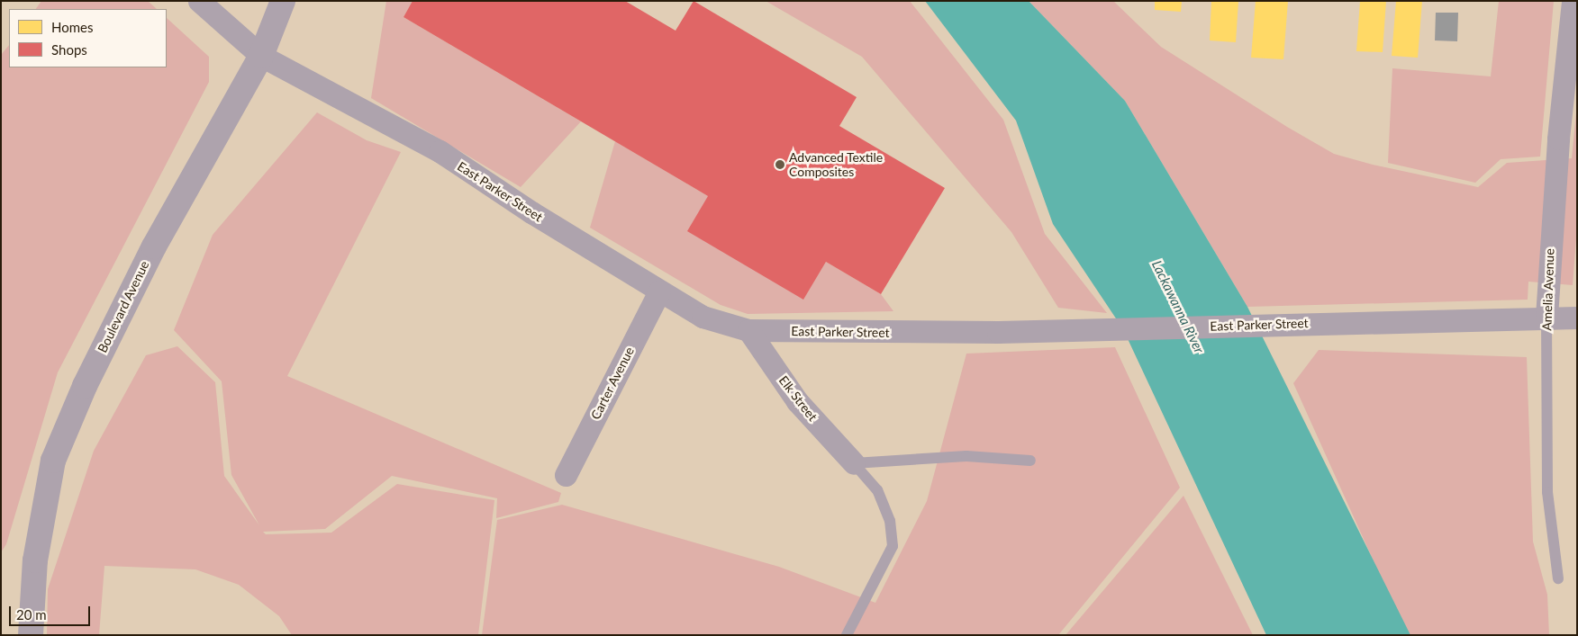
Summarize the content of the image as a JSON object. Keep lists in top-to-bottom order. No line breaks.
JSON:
{"streets":{"street":["East Parker Street","Amelia Avenue","Boulevard Avenue","Carter Avenue","Elk Street"]},"crossings":[["East Parker Street","Amelia Avenue"],["East Parker Street","Boulevard Avenue"],["East Parker Street","Carter Avenue"],["East Parker Street","Elk Street"]],"water":["Lackawanna River"],"places":["Advanced Textile Composites"],"legend":["Homes","Shops"],"scale_bar":"20 m"}
